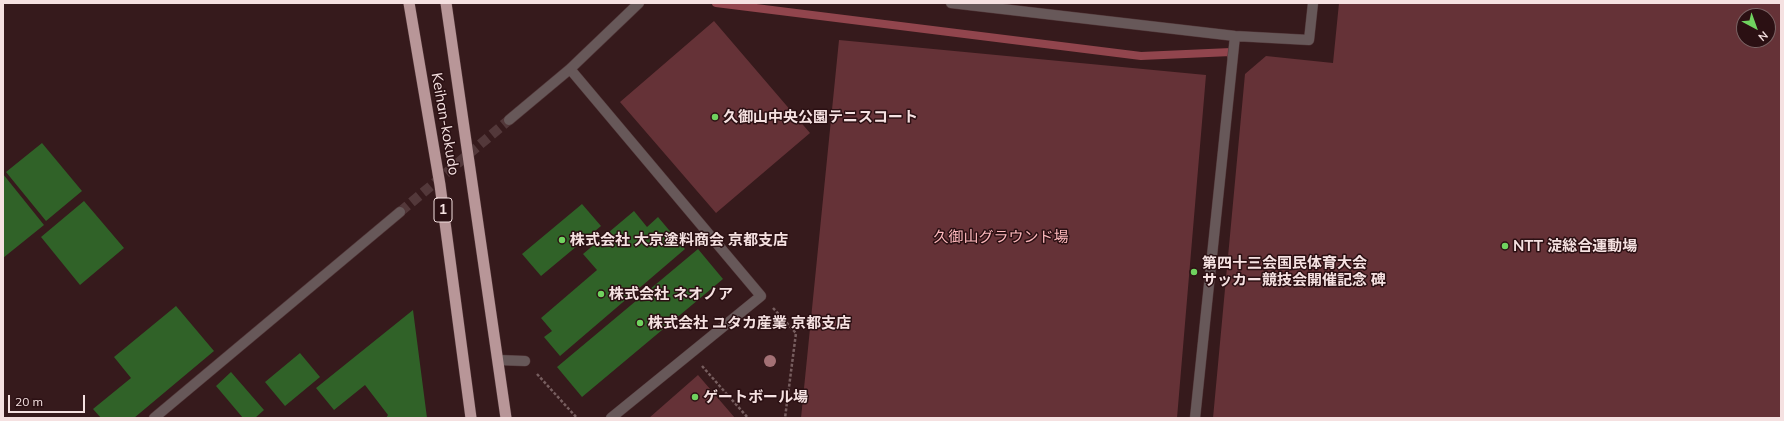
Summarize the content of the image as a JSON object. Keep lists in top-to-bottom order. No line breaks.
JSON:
{"streets":{"highway":["Keihan-kokudo","1"]},"parks":["久御山グラウンド場"],"places":["久御山中央公園テニスコート","株式会社 大京塗料商会 京都支店","NTT 淀総合運動場","第四十三会国民体育大会 サッカー競技会開催記念 碑","株式会社 ネオノア","株式会社 ユタカ産業 京都支店","ゲートボール場"],"scale_bar":"20 m","north":"bottom right"}
